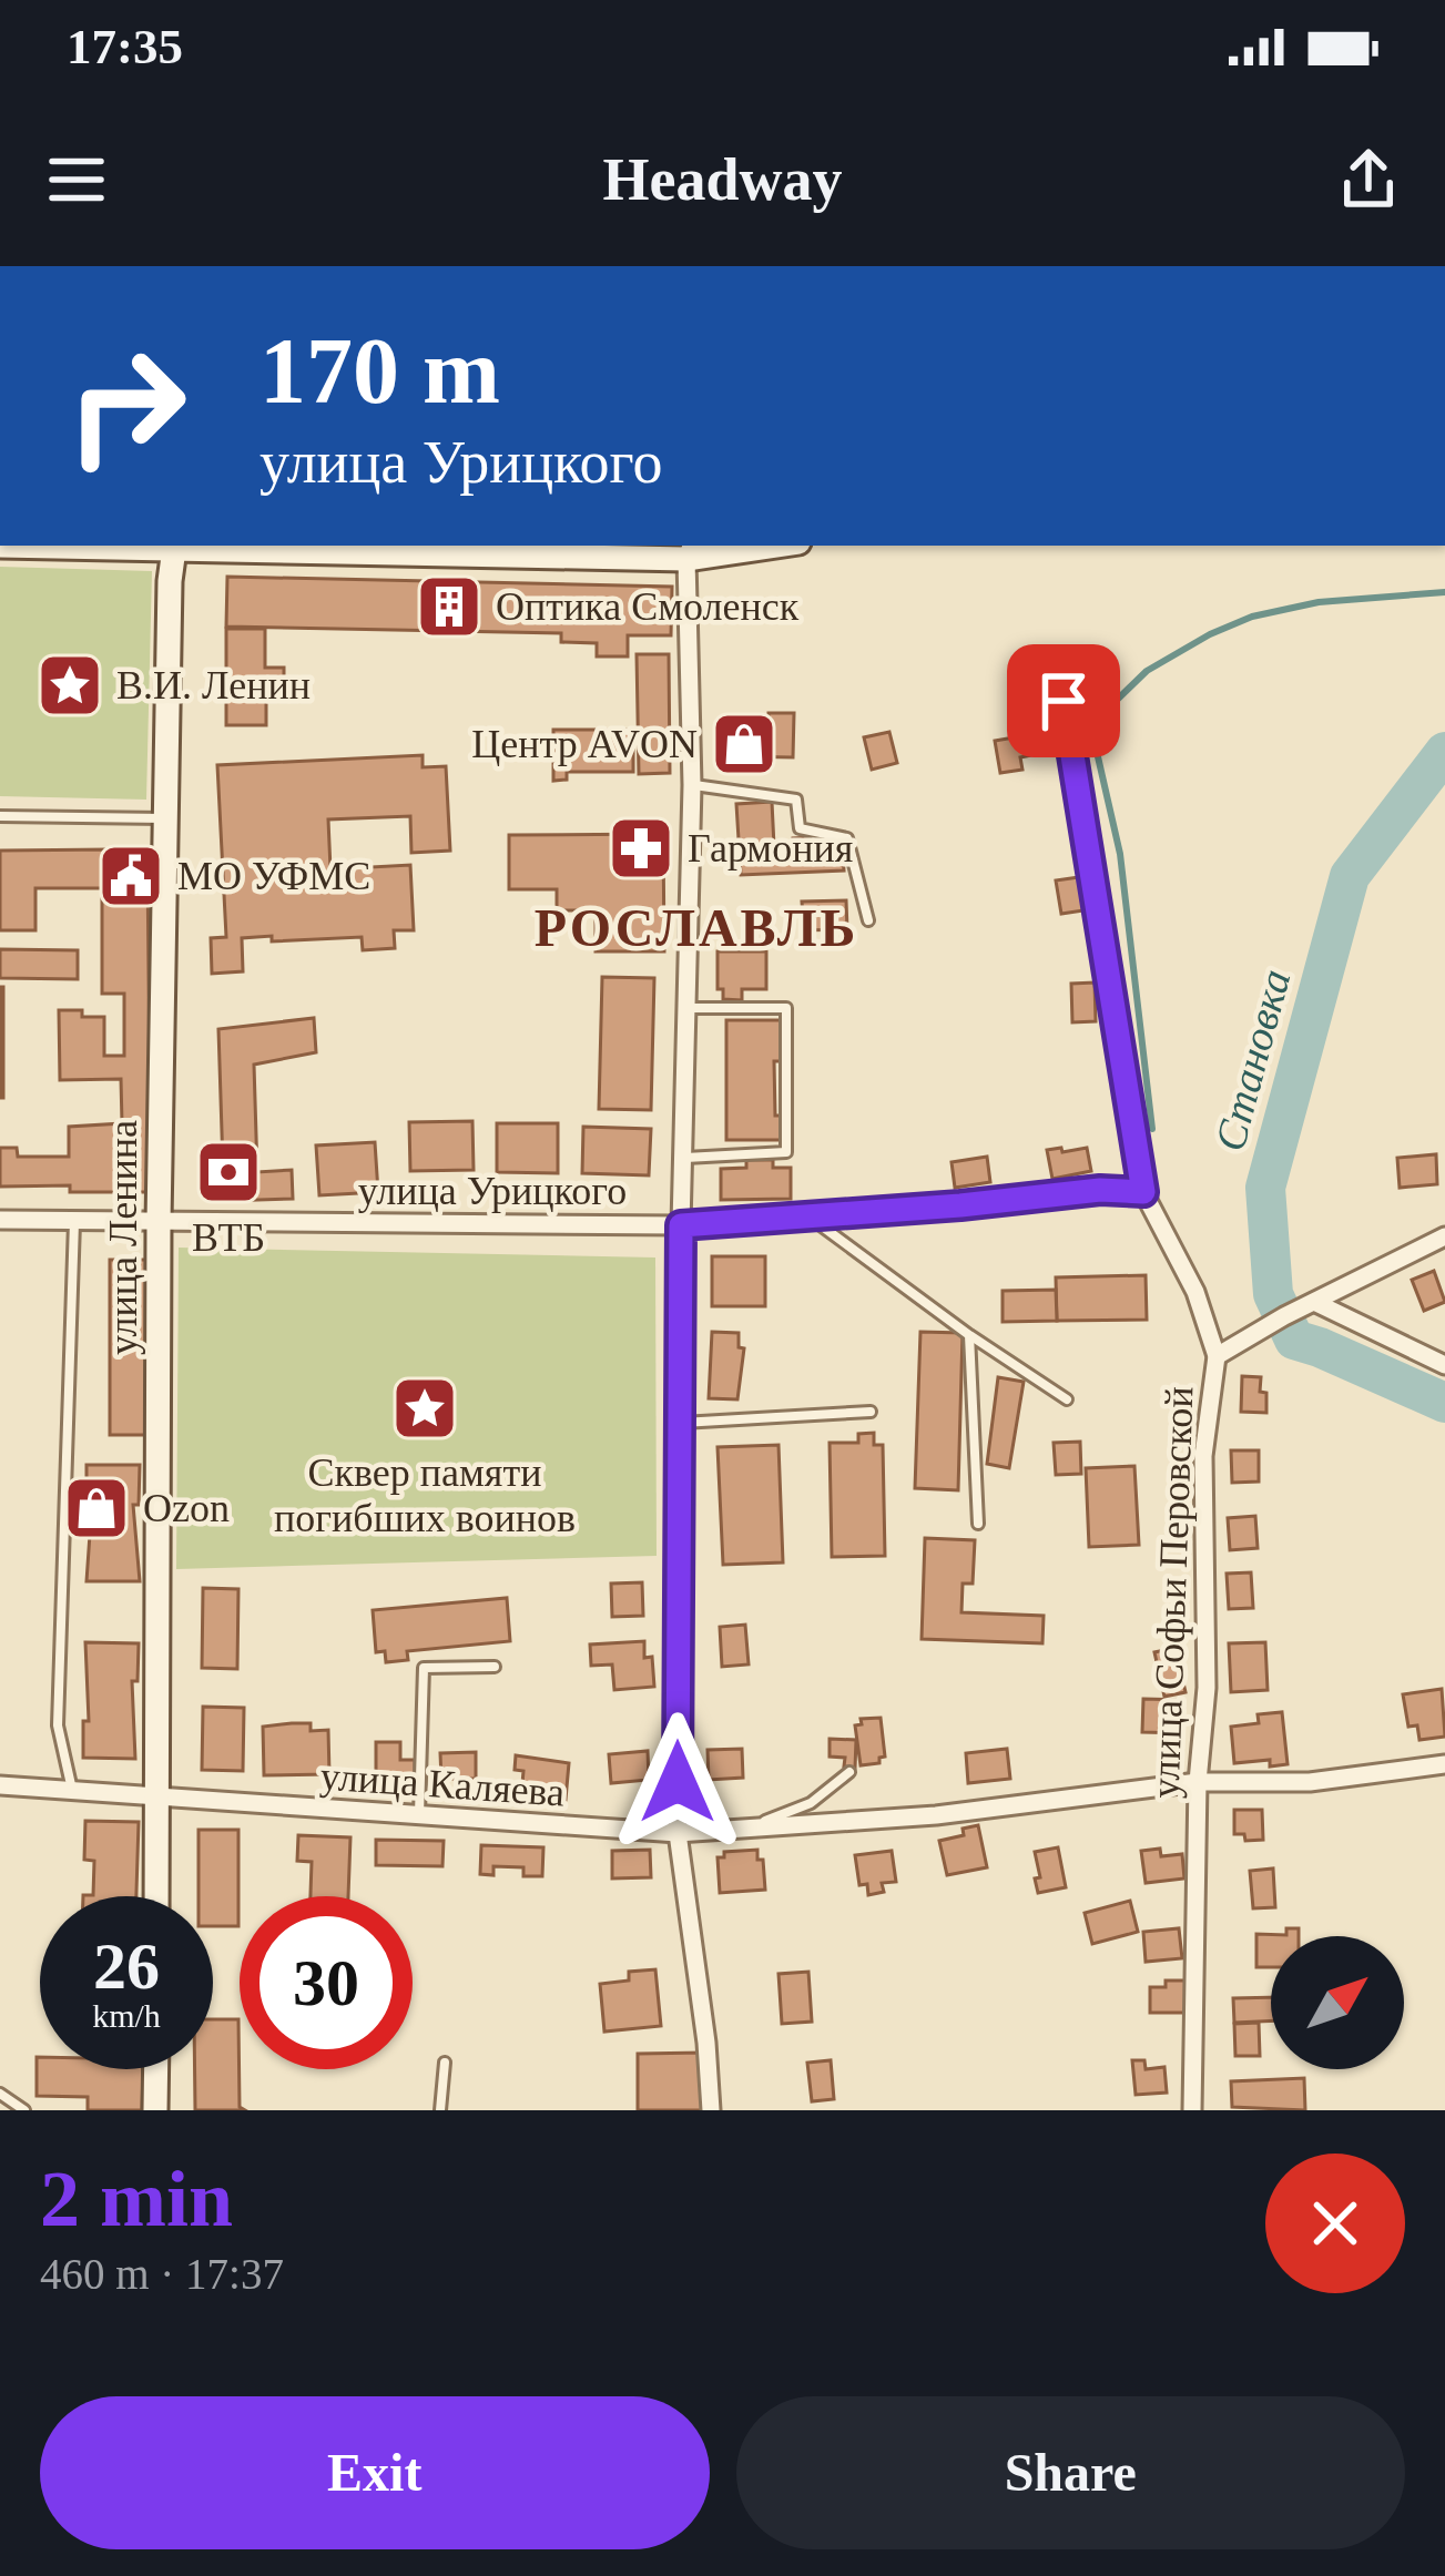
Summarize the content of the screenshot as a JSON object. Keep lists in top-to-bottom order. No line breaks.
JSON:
{"streets":{"main road":["улица Ленина"],"street":["улица Урицкого","улица Софьи Перовской","улица Каляева"]},"crossings":[["улица Урицкого","улица Ленина"],["улица Урицкого","улица Софьи Перовской"],["улица Ленина","улица Каляева"],["улица Софьи Перовской","улица Каляева"]],"districts":["РОСЛАВЛЬ"],"water":["Становка"],"places":{"building":["Оптика Смоленск"],"place":["В.И. Ленин","Сквер памяти погибших воинов"],"shop":["Центр AVON","Ozon"],"pharmacy":["Гармония"],"public building":["МО УФМС"],"bank":["ВТБ"]},"north":"top right","page":{"status":"17:35","header":"Headway","turn":["170 m","улица Урицкого"],"speed":"26 km/h","limit":"30","heading":["2 min","460 m · 17:37"],"buttons":["Exit","Share"]}}
